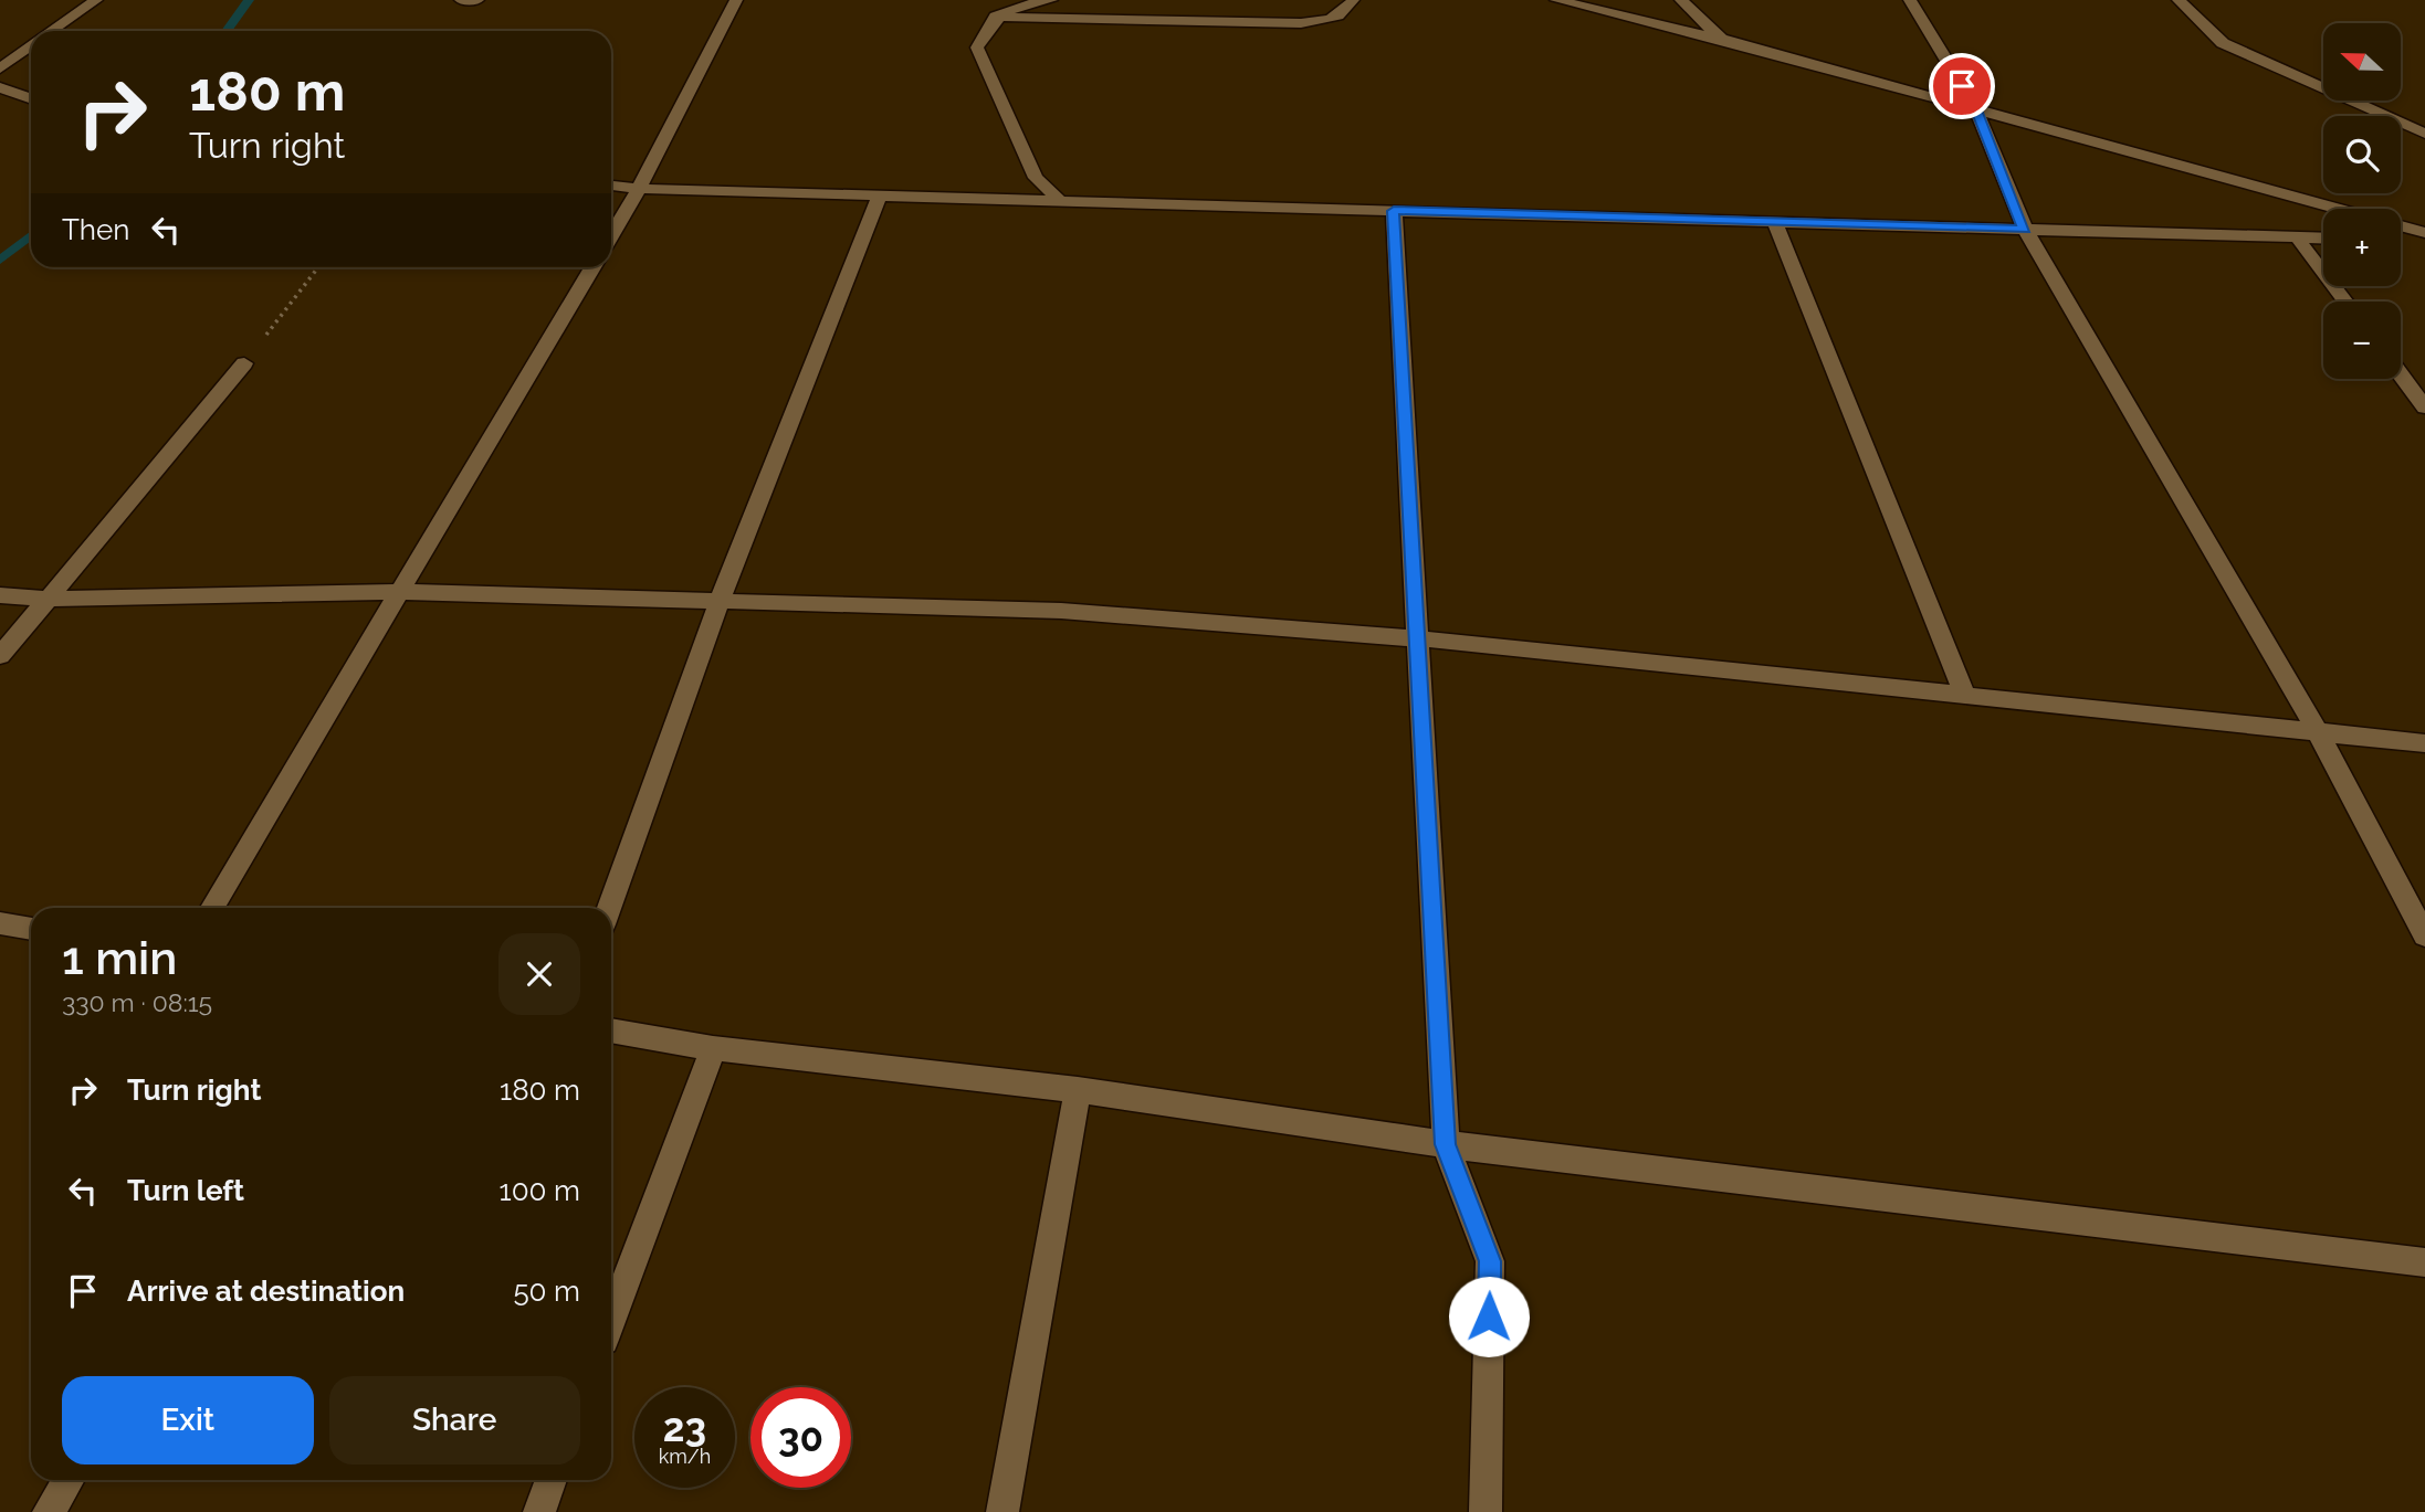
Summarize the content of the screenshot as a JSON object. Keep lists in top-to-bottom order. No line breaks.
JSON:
{"north":"left","page":{"map_buttons":["+","−"],"turn":["180 m","Turn right"],"then":"Then","heading":["1 min","330 m · 08:15"],"list":[{"name":"Turn right","value":"180 m"},{"name":"Turn left","value":"100 m"},{"name":"Arrive at destination","value":"50 m"}],"buttons":["Exit","Share"],"speed":"23 km/h","limit":"30"}}
